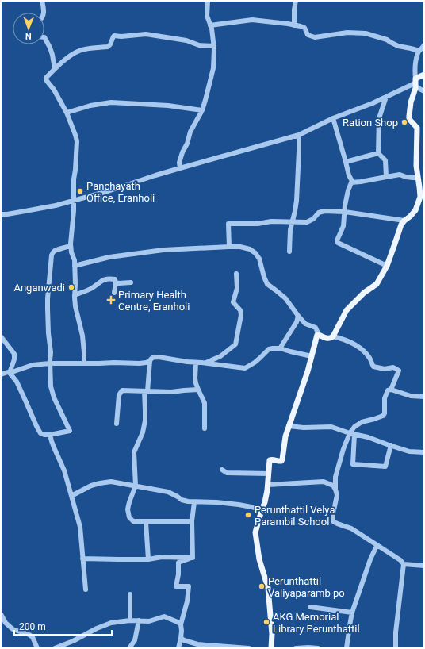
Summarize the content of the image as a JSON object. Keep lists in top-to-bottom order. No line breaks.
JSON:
{"places":{"other":["Ration Shop","Panchayath Office, Eranholi","Anganwadi","Perunthattil Velya Parambil School","Perunthattil Valiyaparamb po","AKG Memorial Library Perunthattil"],"health":["Primary Health Centre, Eranholi"]},"scale_bar":"200 m","north":"bottom"}
